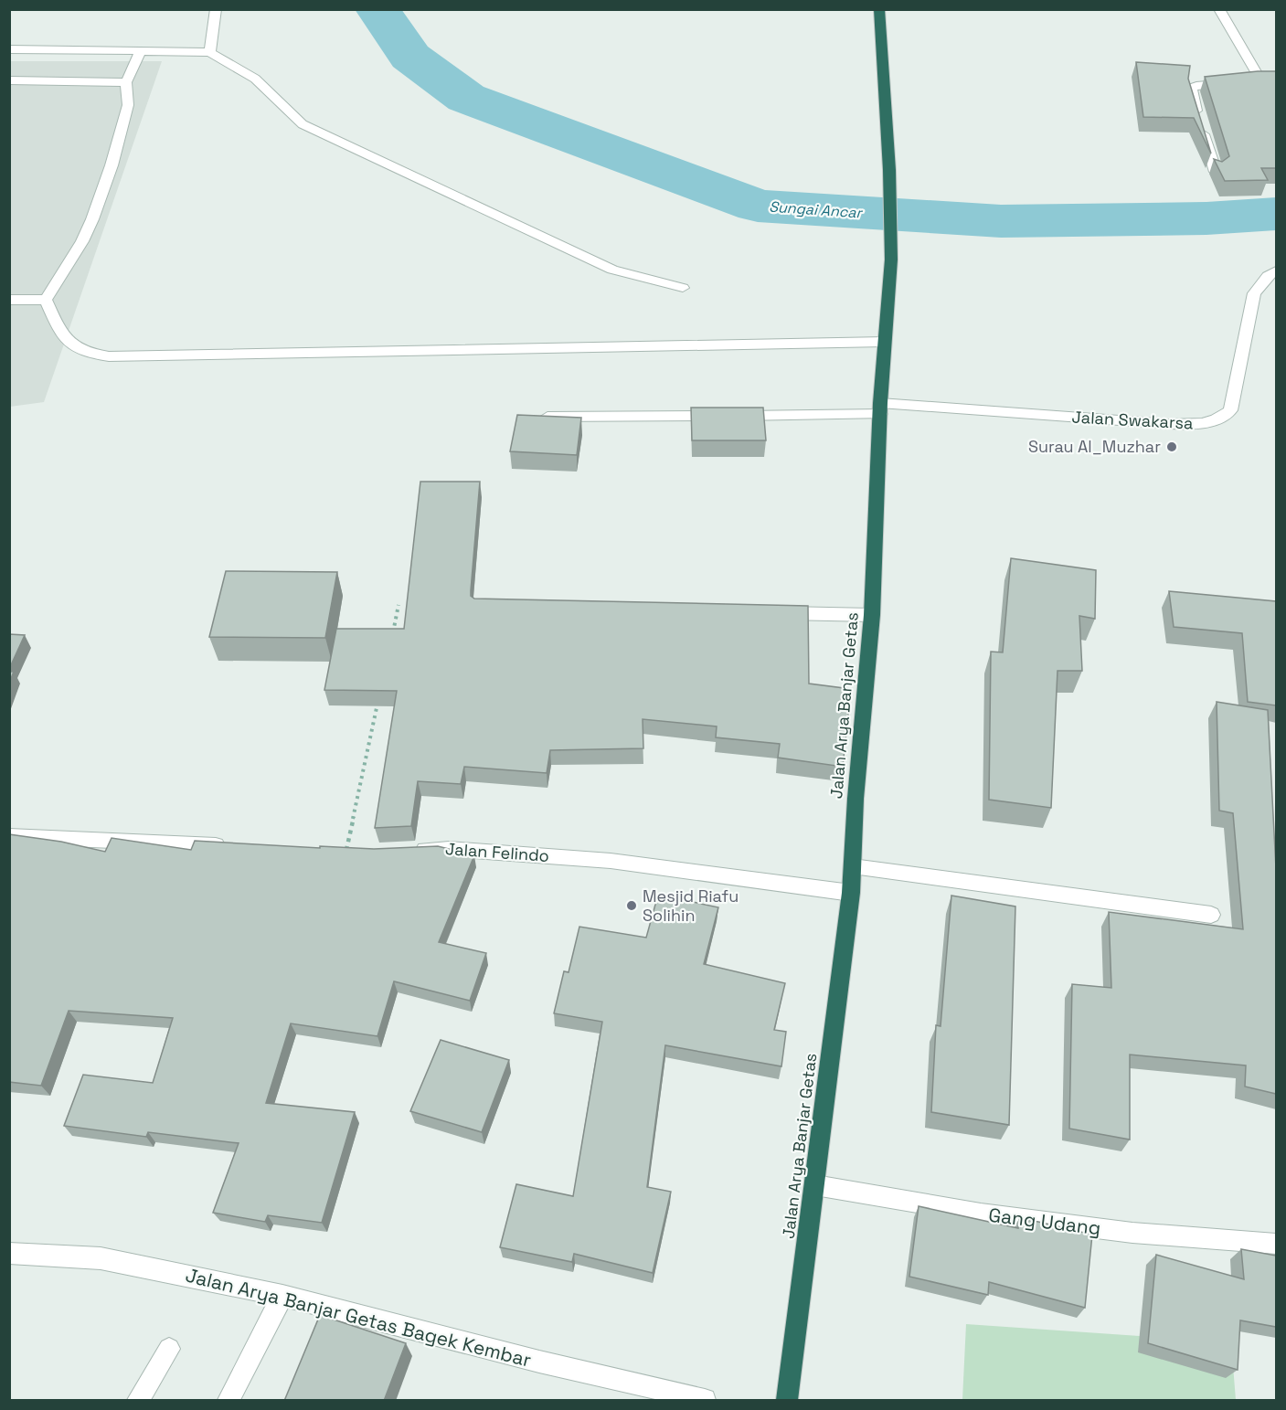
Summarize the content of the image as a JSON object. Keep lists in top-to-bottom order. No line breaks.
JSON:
{"streets":{"highway":["Jalan Arya Banjar Getas"],"street":["Jalan Swakarsa","Jalan Felindo","Gang Udang","Jalan Arya Banjar Getas Bagek Kembar"]},"crossings":[["Jalan Swakarsa","Jalan Arya Banjar Getas"],["Jalan Arya Banjar Getas","Jalan Felindo"],["Jalan Arya Banjar Getas","Gang Udang"]],"water":["Sungai Ancar"],"places":["Surau Al_Muzhar","Mesjid Riafu Solihin"]}
